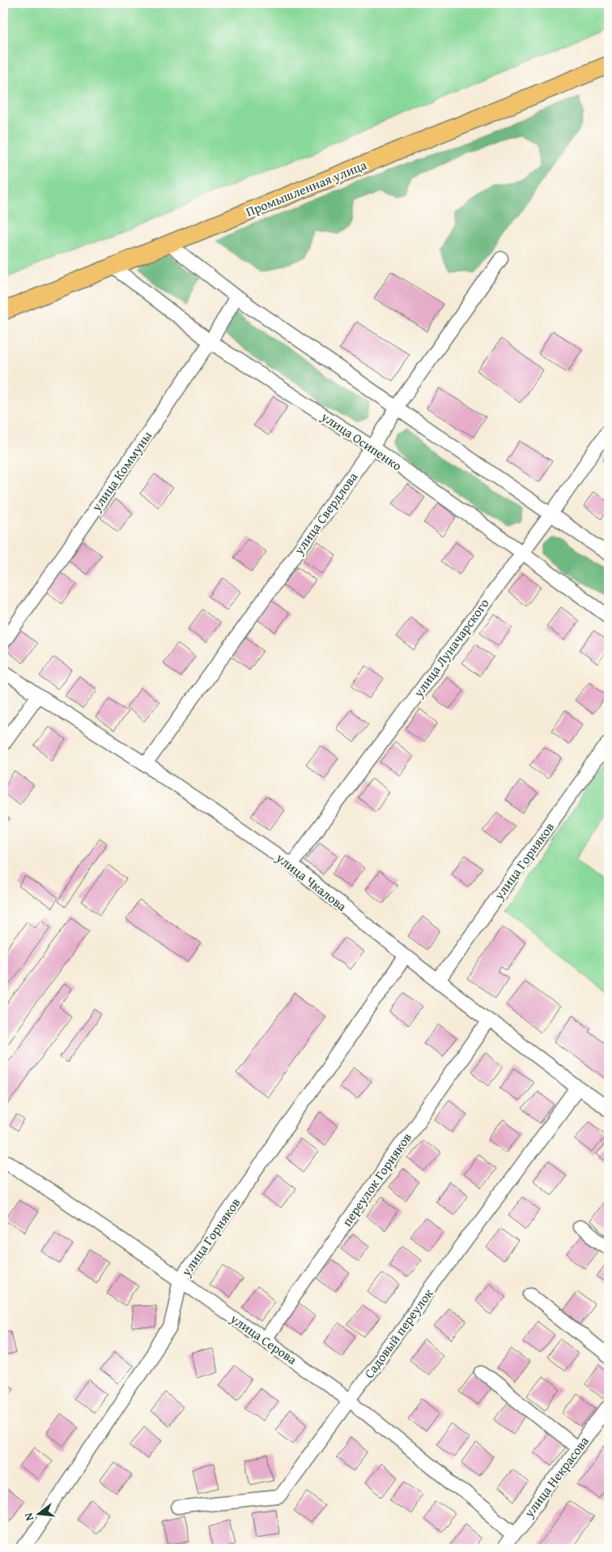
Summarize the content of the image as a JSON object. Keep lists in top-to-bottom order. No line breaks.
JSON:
{"streets":{"main road":["Промышленная улица"],"street":["улица Осипенко","улица Коммуны","улица Свердлова","улица Луначарского","улица Горняков","улица Чкалова","переулок Горняков","Садовый переулок","улица Серова","улица Некрасова"]},"crossings":[["Промышленная улица","улица Осипенко"],["улица Осипенко","улица Коммуны"],["улица Осипенко","улица Свердлова"],["улица Осипенко","улица Луначарского"],["улица Свердлова","улица Чкалова"],["улица Луначарского","улица Чкалова"],["улица Горняков","улица Чкалова"],["улица Горняков","улица Серова"],["улица Чкалова","переулок Горняков"],["улица Чкалова","Садовый переулок"],["переулок Горняков","улица Серова"],["Садовый переулок","улица Серова"],["улица Серова","улица Некрасова"]],"north":"left"}
